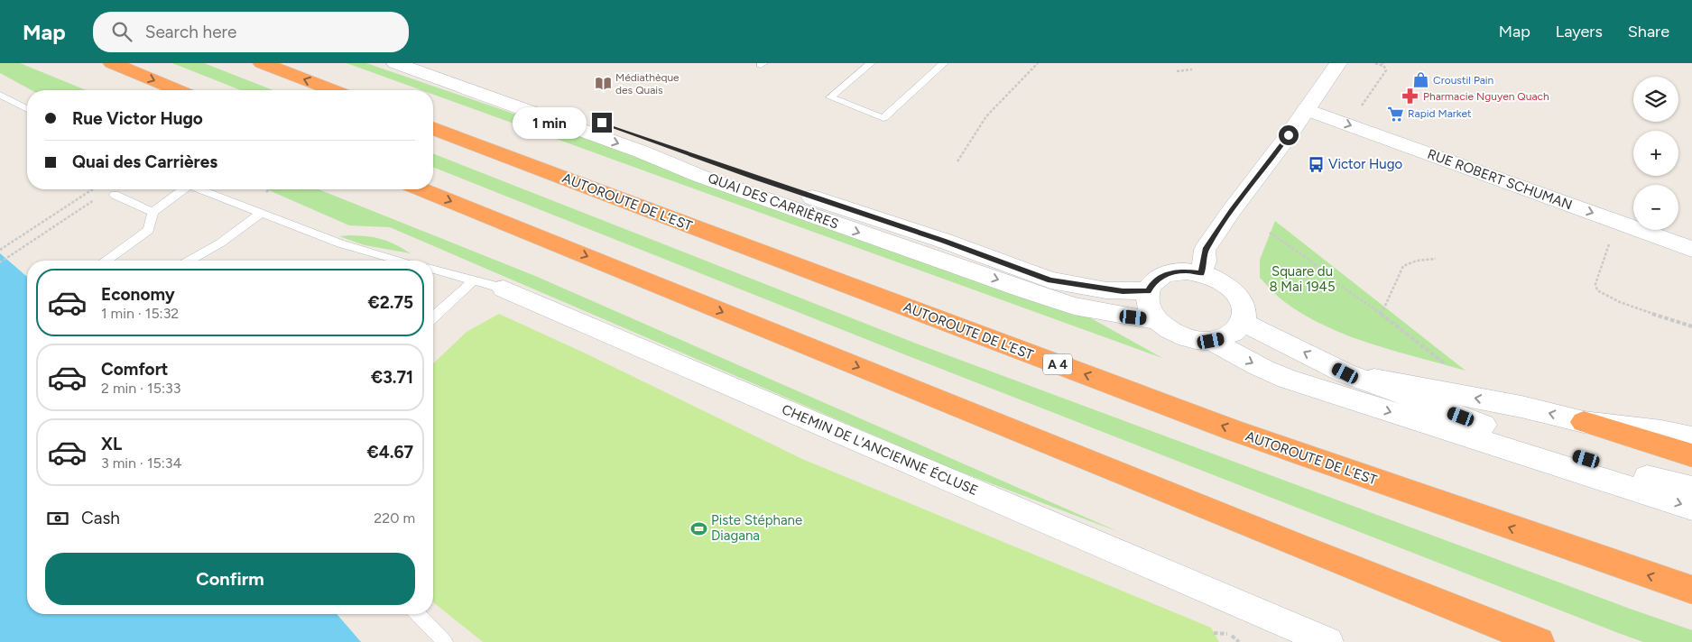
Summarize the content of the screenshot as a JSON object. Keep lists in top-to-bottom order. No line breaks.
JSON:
{"streets":{"highway":["AUTOROUTE DE L’EST","A 4"],"main road":["RUE ROBERT SCHUMAN","QUAI DES CARRIÈRES","CHEMIN DE L'ANCIENNE ÉCLUSE"]},"parks":["Square du 8 Mai 1945"],"places":{"shop":["Croustil Pain"],"library":["Médiathèque des Quais"],"pharmacy":["Pharmacie Nguyen Quach"],"supermarket":["Rapid Market"],"bus stop":["Victor Hugo"],"sports":["Piste Stéphane Diagana"]},"page":{"header":"Map","search":"Search here","nav":["Map","Layers","Share"],"map_buttons":["+","−"],"banner":["Rue Victor Hugo","Quai des Carrières"],"bubble":"1 min","list":[{"name":"Economy","note":"1 min · 15:32","value":"€2.75"},{"name":"Comfort","note":"2 min · 15:33","value":"€3.71"},{"name":"XL","note":"3 min · 15:34","value":"€4.67"}],"pay":["Cash","220 m"],"buttons":"Confirm"}}
